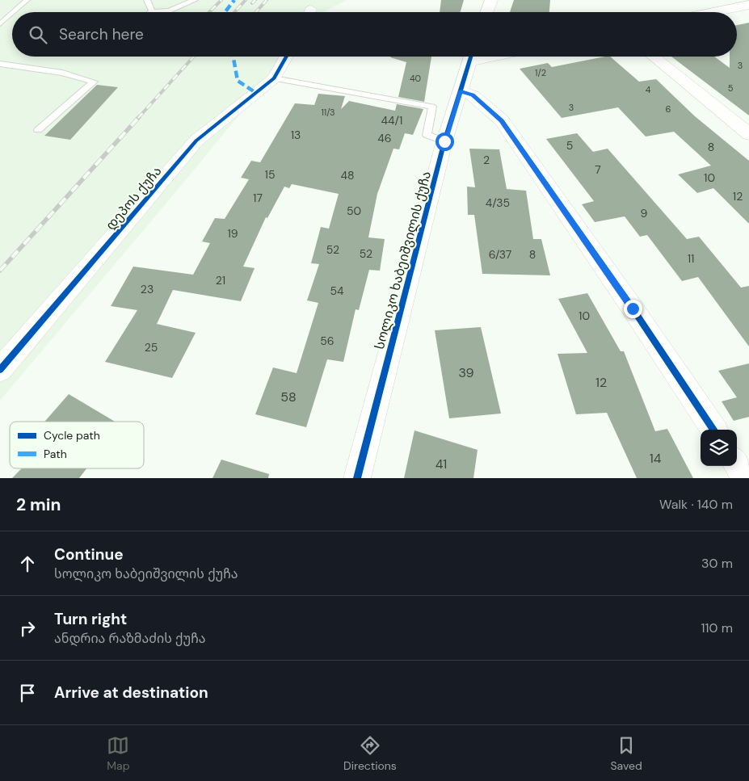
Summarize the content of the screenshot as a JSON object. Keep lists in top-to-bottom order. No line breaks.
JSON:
{"streets":{"street":["დეპოს ქუჩა","სოლიკო ხაბეიშვილის ქუჩა"]},"house_numbers":["3","1/2","40","5","4","3","6","11/3","44/1","13","46","5","8","2","7","15","48","10","12","17","4/35","50","9","19","52","52","6/37","8","11","21","23","54","10","56","25","39","12","58","14","41"],"legend":["Cycle path","Path"],"page":{"search":"Search here","heading":["2 min","Walk · 140 m"],"list":[["Continue","სოლიკო ხაბეიშვილის ქუჩა","30 m"],["Turn right","ანდრია რაზმაძის ქუჩა","110 m"],"Arrive at destination"],"nav":["Map","Directions","Saved"]}}
